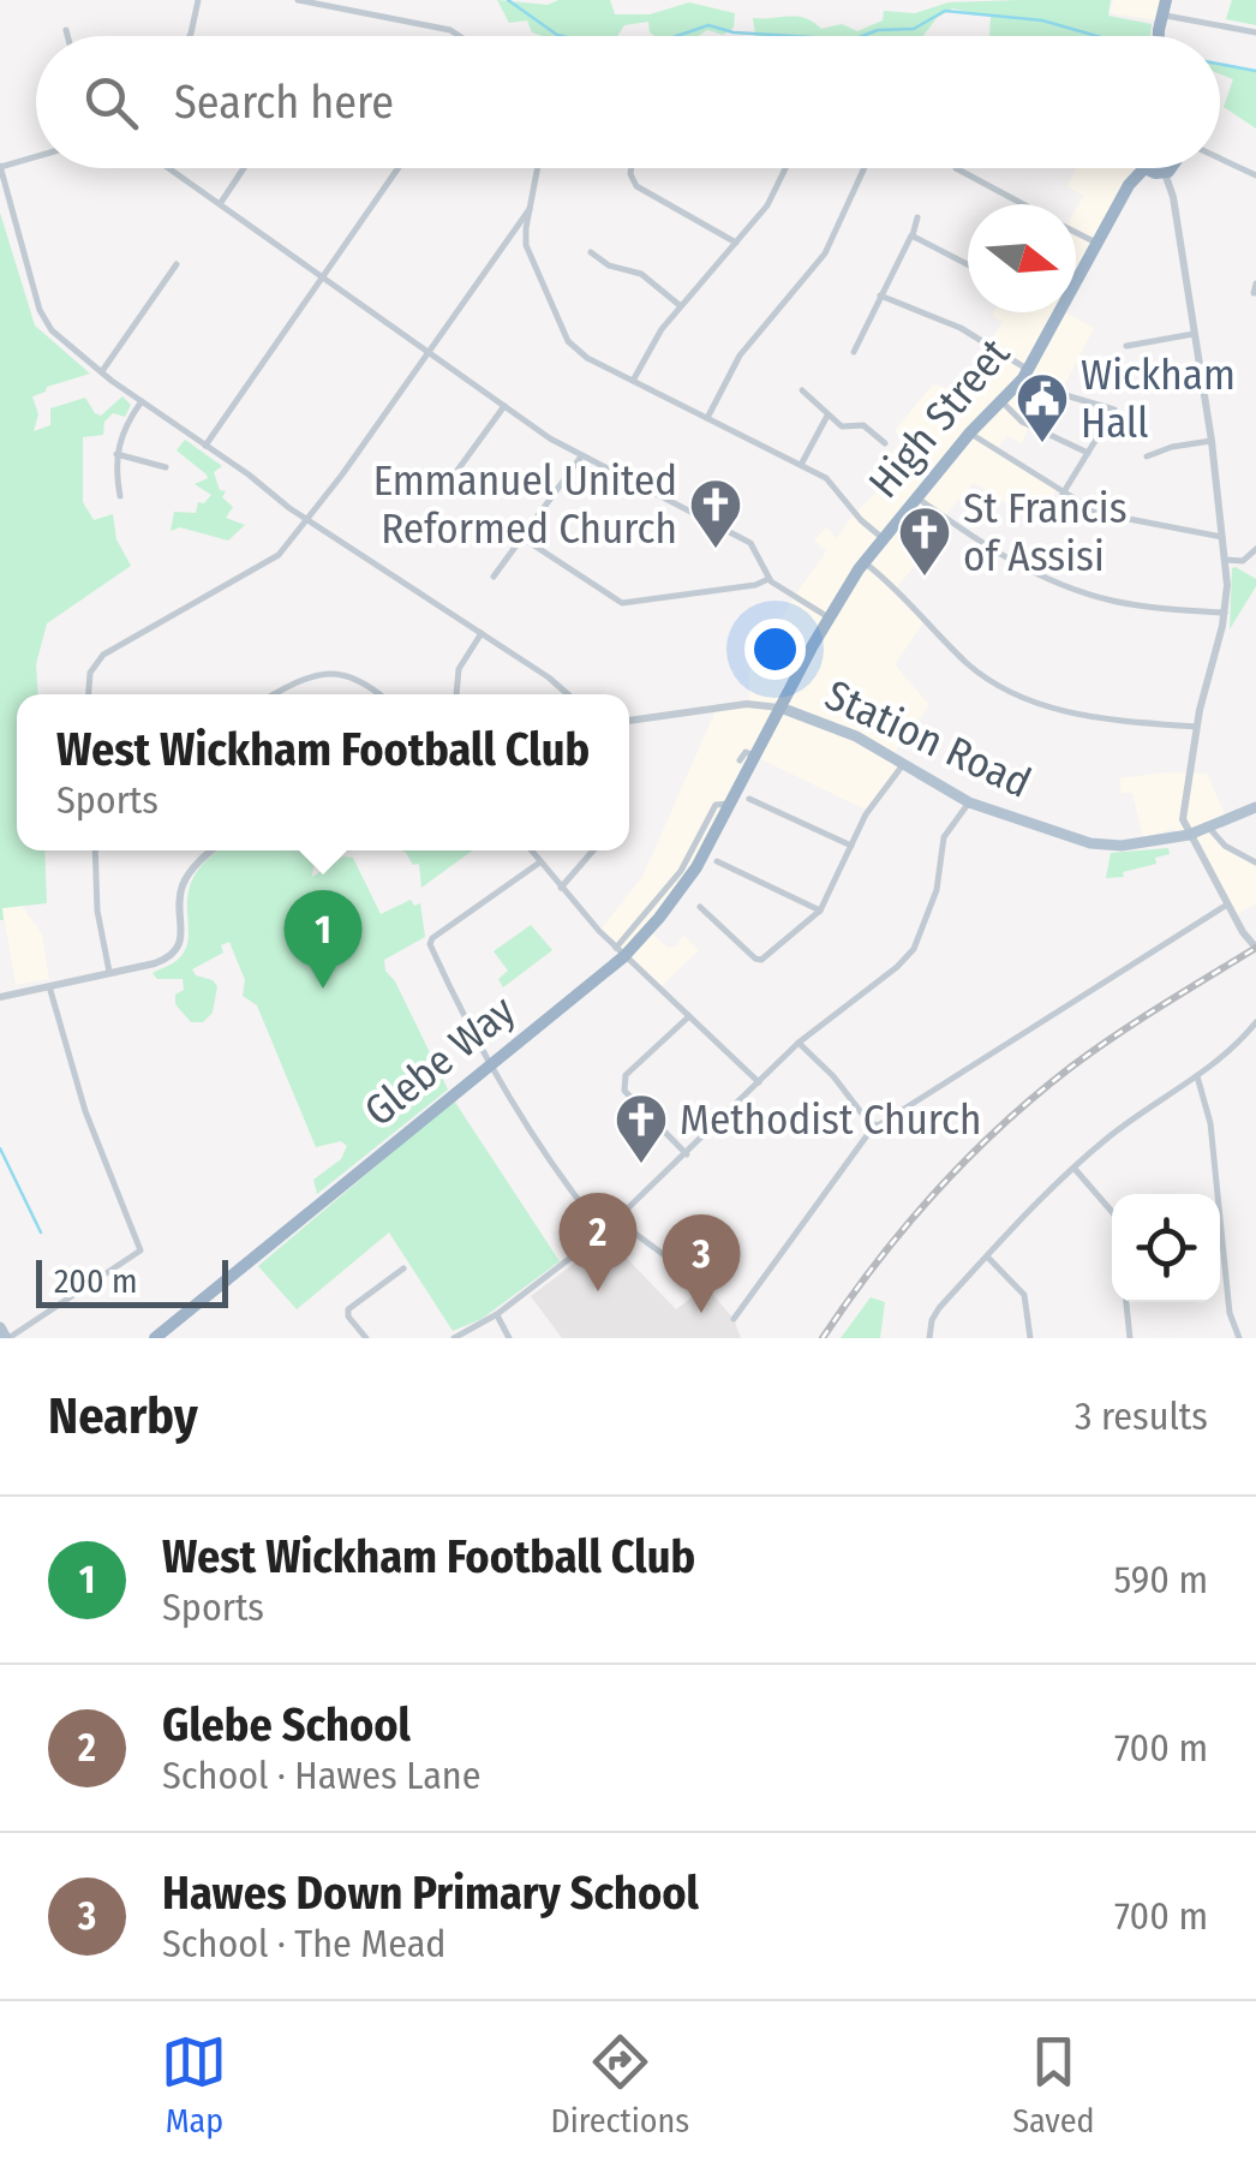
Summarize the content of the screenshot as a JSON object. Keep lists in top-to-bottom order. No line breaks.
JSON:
{"streets":{"highway":["High Street","Glebe Way"],"main road":["Station Road"]},"crossings":[["High Street","Station Road"],["High Street","Glebe Way"],["Station Road","Glebe Way"]],"places":{"public building":["Wickham Hall"],"church":["Emmanuel United Reformed Church","St Francis of Assisi","Methodist Church"]},"scale_bar":"200 m","north":"right","page":{"search":"Search here","popup":["West Wickham Football Club","Sports"],"pins":["1","2","3"],"scale":"200 m","heading":["Nearby","3 results"],"list":[{"mark":"1","name":"West Wickham Football Club","note":"Sports","value":"590 m"},{"mark":"2","name":"Glebe School","note":"School · Hawes Lane","value":"700 m"},{"mark":"3","name":"Hawes Down Primary School","note":"School · The Mead","value":"700 m"}],"nav":["Map","Directions","Saved"]}}
